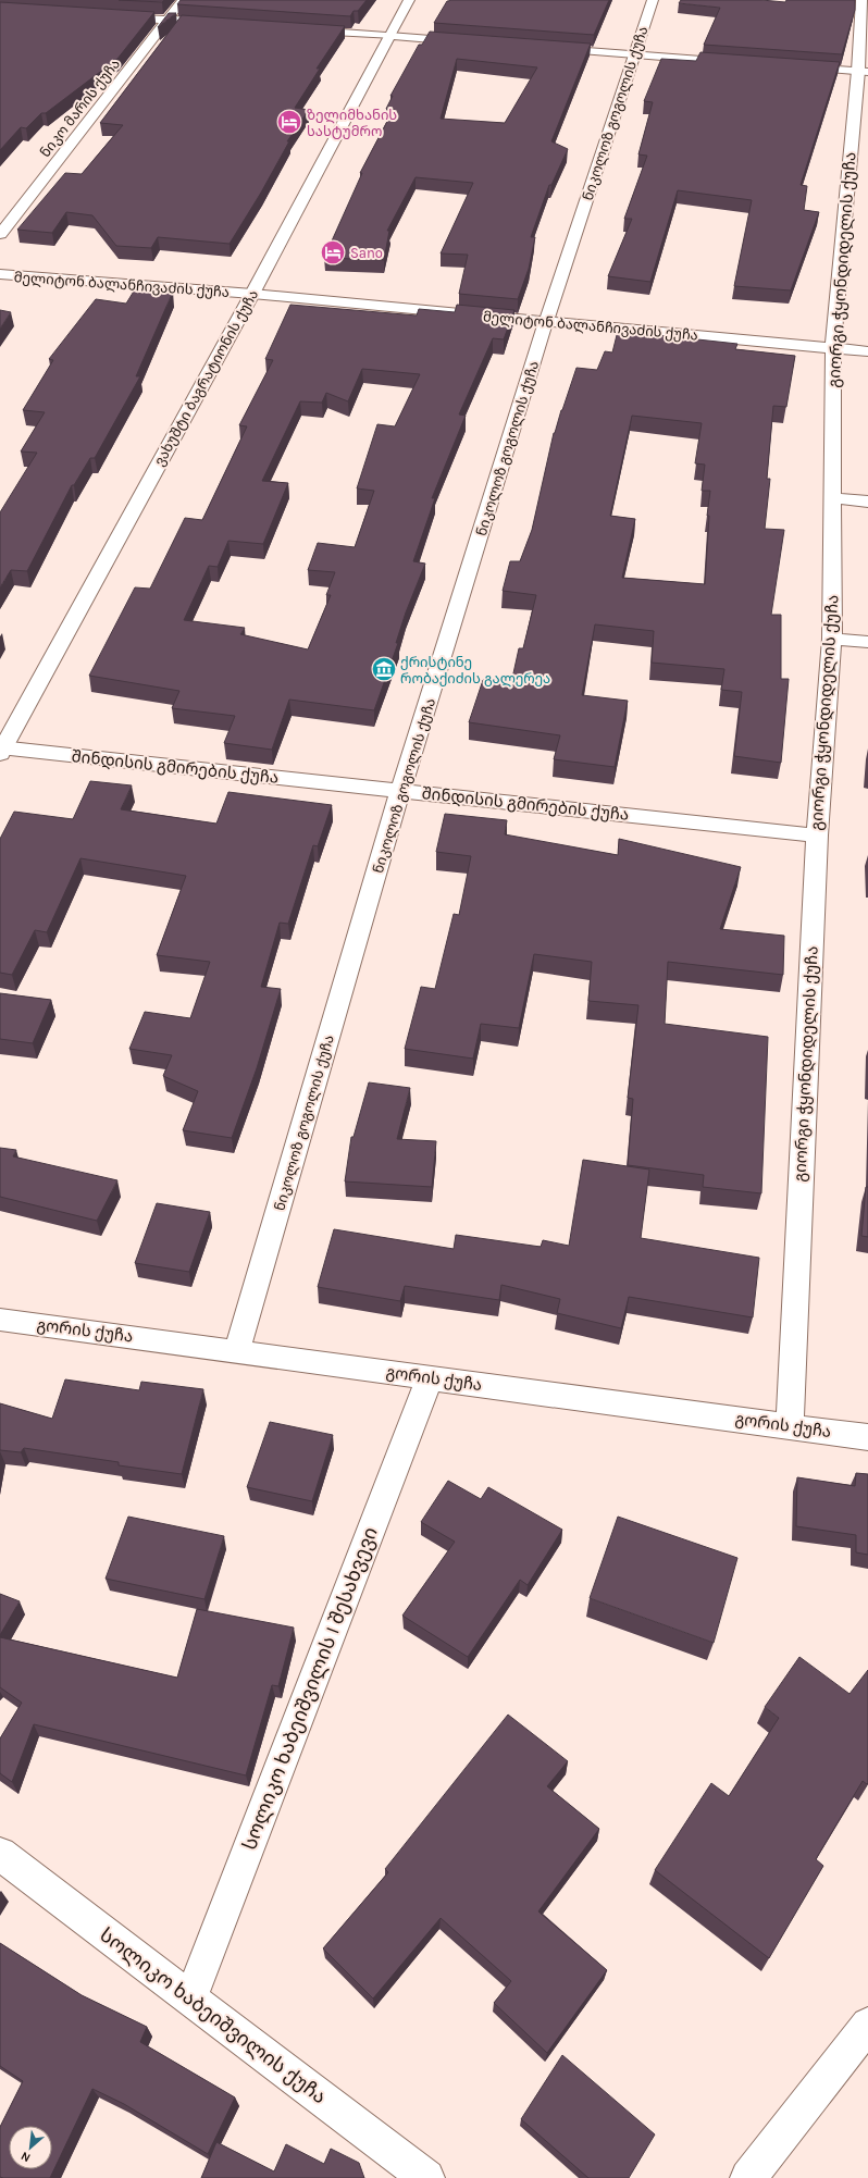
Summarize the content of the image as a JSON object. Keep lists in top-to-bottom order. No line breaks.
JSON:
{"streets":{"street":["ნიკო მარის ქუჩა","ნიკოლოზ გოგოლის ქუჩა","გიორგი ჭყონდიდელის ქუჩა","მელიტონ ბალანჩივაძის ქუჩა","ვახუშტი ბაგრატიონის ქუჩა","შინდისის გმირების ქუჩა","გორის ქუჩა","სოლიკო ხაბეიშვილის I შესახვევი","სოლიკო ხაბეიშვილის ქუჩა"]},"crossings":[["ნიკოლოზ გოგოლის ქუჩა","მელიტონ ბალანჩივაძის ქუჩა"],["ნიკოლოზ გოგოლის ქუჩა","შინდისის გმირების ქუჩა"],["ნიკოლოზ გოგოლის ქუჩა","გორის ქუჩა"],["გიორგი ჭყონდიდელის ქუჩა","მელიტონ ბალანჩივაძის ქუჩა"],["გიორგი ჭყონდიდელის ქუჩა","შინდისის გმირების ქუჩა"],["გიორგი ჭყონდიდელის ქუჩა","გორის ქუჩა"],["მელიტონ ბალანჩივაძის ქუჩა","ვახუშტი ბაგრატიონის ქუჩა"],["ვახუშტი ბაგრატიონის ქუჩა","შინდისის გმირების ქუჩა"],["გორის ქუჩა","სოლიკო ხაბეიშვილის I შესახვევი"],["სოლიკო ხაბეიშვილის I შესახვევი","სოლიკო ხაბეიშვილის ქუჩა"]],"places":{"hotel":["ზელიმხანის სასტუმრო","Sano"],"museum":["ქრისტინე რობაქიძის გალერეა"]},"north":"bottom left"}
